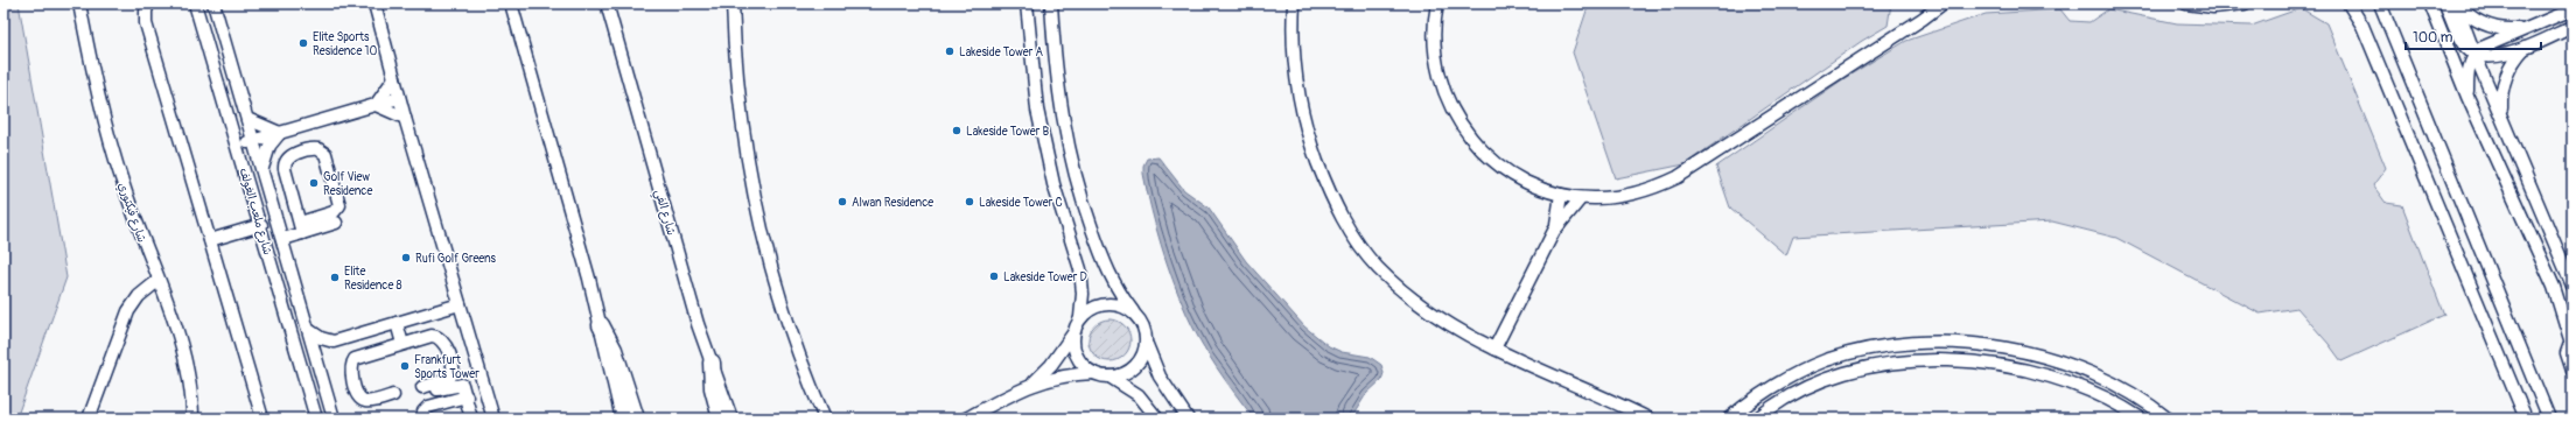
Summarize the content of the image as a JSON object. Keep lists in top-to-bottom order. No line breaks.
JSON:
{"streets":{"street":["شارع ملعب الغولف","شارع فيكتوري","شارع الفي"]},"places":["Elite Sports Residence 10","Lakeside Tower A","Lakeside Tower B","Golf View Residence","Alwan Residence","Lakeside Tower C","Rufi Golf Greens","Lakeside Tower D","Elite Residence 8","Frankfurt Sports Tower"],"scale_bar":"100 m"}
